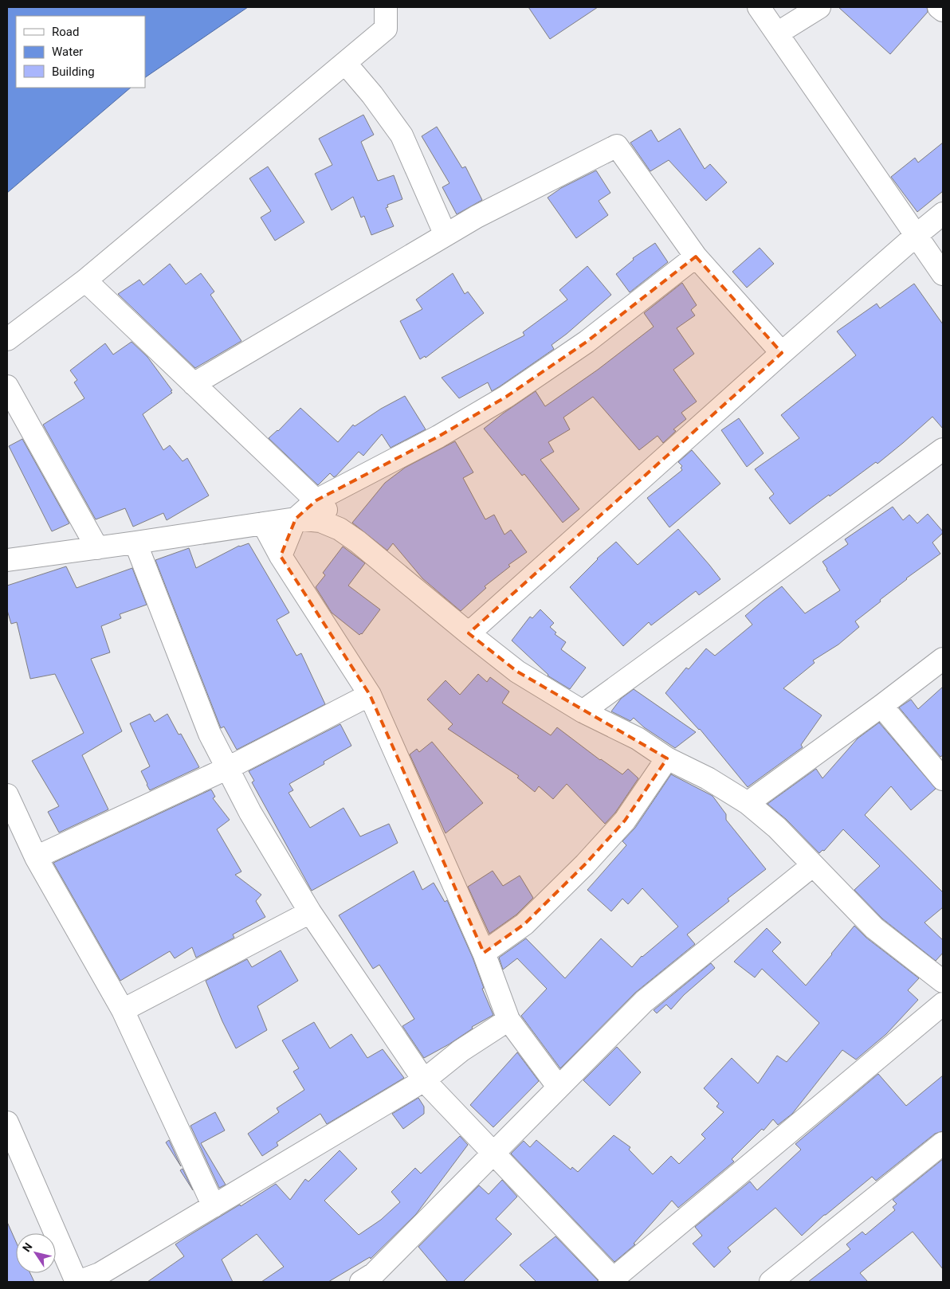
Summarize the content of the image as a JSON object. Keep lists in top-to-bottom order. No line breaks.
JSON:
{"legend":["Road","Water","Building"],"north":"top left"}
